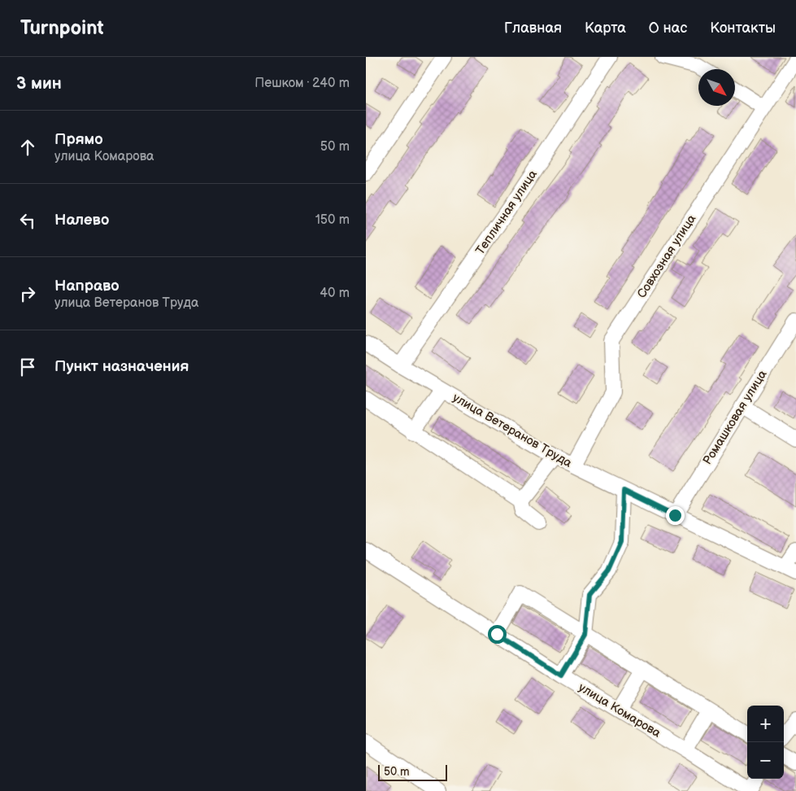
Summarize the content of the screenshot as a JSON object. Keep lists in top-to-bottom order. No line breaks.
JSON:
{"streets":{"street":["Тепличная улица","Совхозная улица","Ромашковая улица","улица Ветеранов Труда","улица Комарова"]},"crossings":[["Тепличная улица","улица Ветеранов Труда"],["Совхозная улица","улица Ветеранов Труда"],["Ромашковая улица","улица Ветеранов Труда"]],"scale_bar":"50 m","north":"bottom right","page":{"header":"Turnpoint","nav":["Главная","Карта","О нас","Контакты"],"heading":["3 мин","Пешком · 240 m"],"list":[["Прямо","улица Комарова","50 m"],["Налево","150 m"],["Направо","улица Ветеранов Труда","40 m"],"Пункт назначения"],"map_buttons":["+","−"],"scale":"50 m"}}
